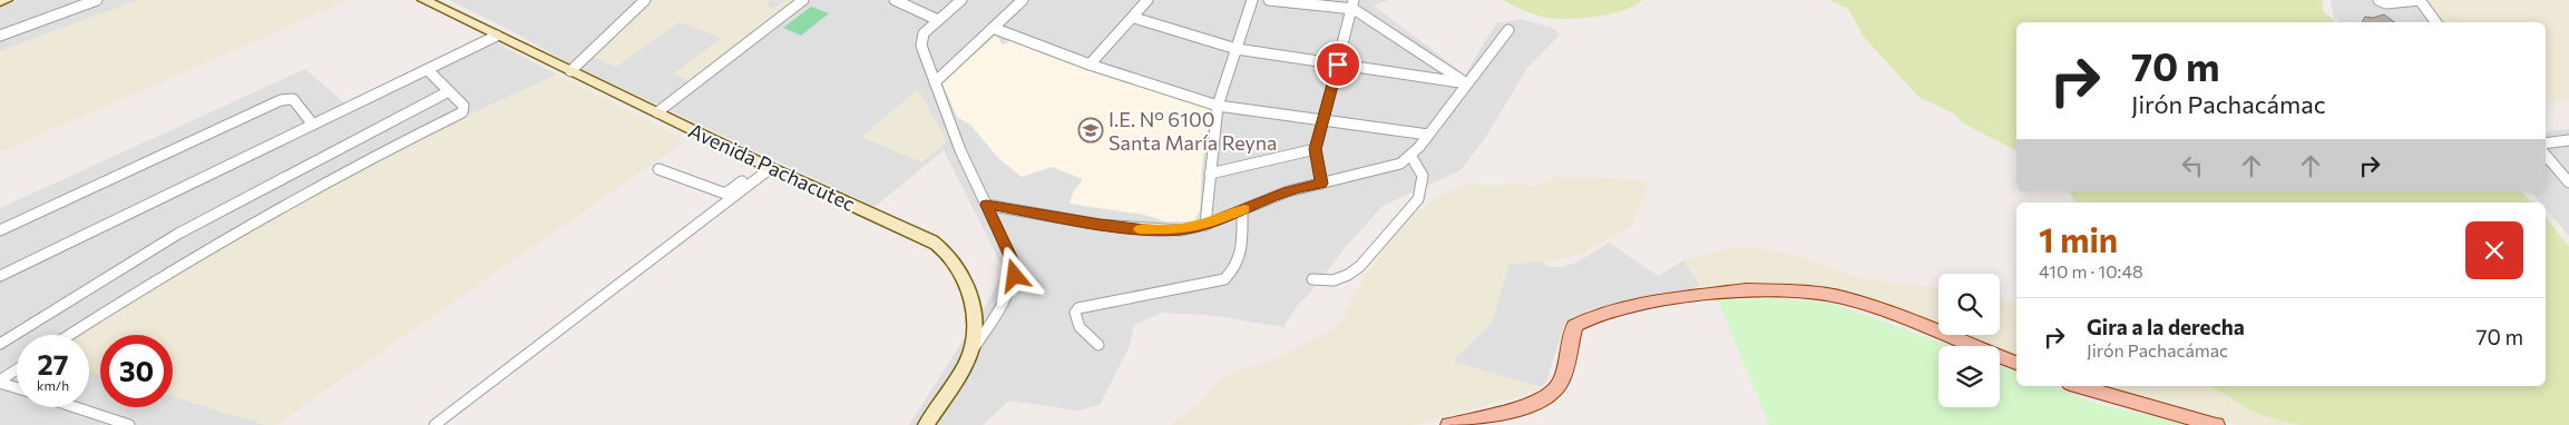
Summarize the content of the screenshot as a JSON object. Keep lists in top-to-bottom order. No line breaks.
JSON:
{"streets":{"main road":["Avenida Pachacutec"]},"places":{"school or university":["I.E. N° 6100 Santa María Reyna"]},"page":{"turn":["70 m","Jirón Pachacámac"],"heading":["1 min","410 m · 10:48"],"list":[{"name":"Gira a la derecha","note":"Jirón Pachacámac","value":"70 m"}],"speed":"27 km/h","limit":"30"}}
